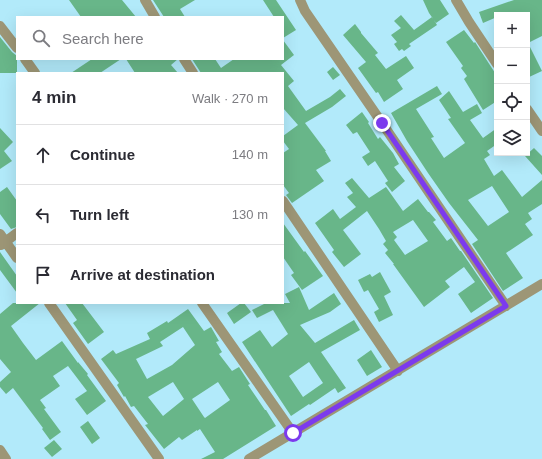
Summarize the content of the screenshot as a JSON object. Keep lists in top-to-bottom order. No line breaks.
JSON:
{"page":{"map_buttons":["+","−"],"search":"Search here","heading":["4 min","Walk · 270 m"],"list":[["Continue","140 m"],["Turn left","130 m"],"Arrive at destination"]}}
